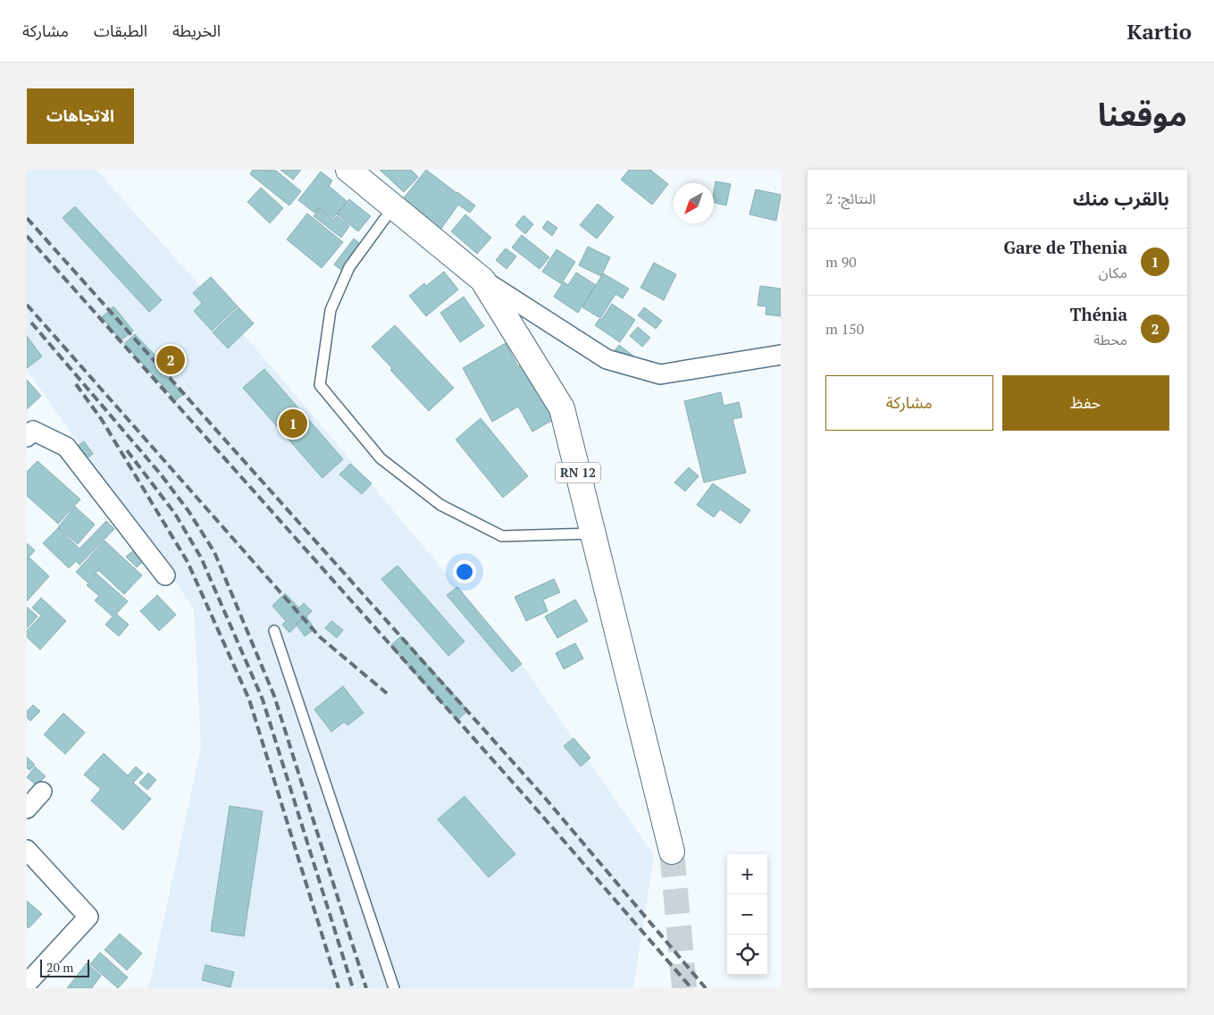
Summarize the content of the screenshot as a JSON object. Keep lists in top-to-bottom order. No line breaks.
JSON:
{"streets":{"main road":["RN 12"]},"scale_bar":"20 m","north":"bottom left","page":{"header":"Kartio","nav":["الخريطة","الطبقات","مشاركة"],"title":"موقعنا","buttons":["الاتجاهات",["حفظ","مشاركة"]],"heading":["بالقرب منك","النتائج: 2"],"list":[{"mark":"1","name":"Gare de Thenia","note":"مكان","value":"90 m"},{"mark":"2","name":"Thénia","note":"محطة","value":"150 m"}],"pins":["2","1"],"map_buttons":["+","−"],"scale":"20 m"}}
